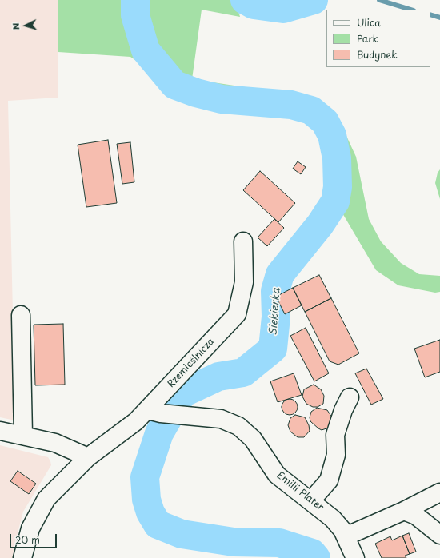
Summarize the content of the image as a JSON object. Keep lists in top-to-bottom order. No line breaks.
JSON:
{"streets":{"street":["Rzemieślnicza","Emilii Plater"]},"crossings":[["Rzemieślnicza","Emilii Plater"]],"water":["Siekierka"],"legend":["Ulica","Park","Budynek"],"scale_bar":"20 m","north":"left"}
